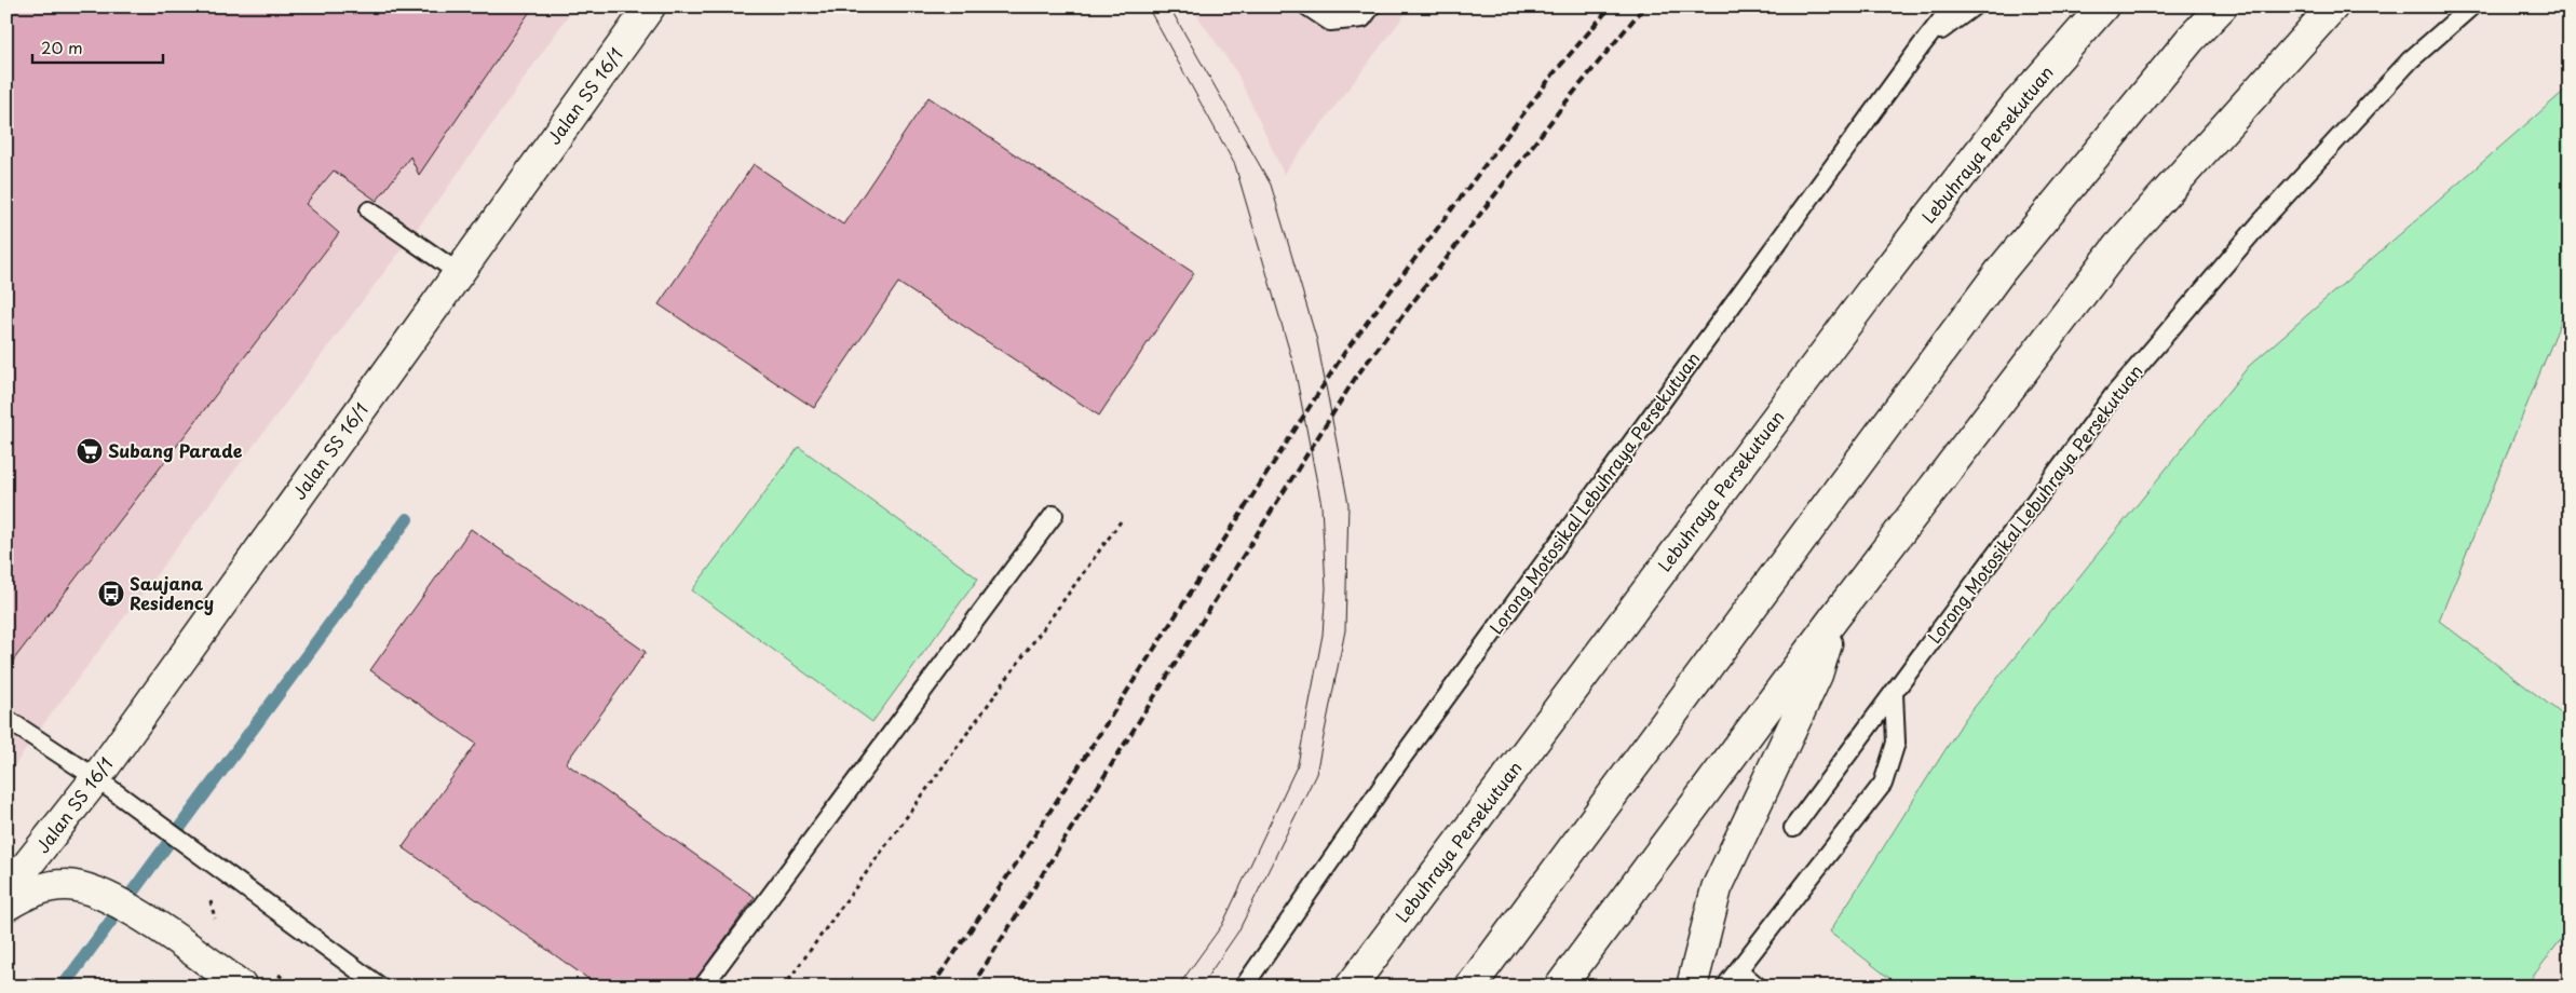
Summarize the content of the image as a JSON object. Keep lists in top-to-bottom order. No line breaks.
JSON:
{"streets":{"main road":["Jalan SS 16/1","Lebuhraya Persekutuan"],"lane":["Lorong Motosikal Lebuhraya Persekutuan"]},"places":{"supermarket":["Subang Parade"],"bus stop":["Saujana Residency"]},"scale_bar":"20 m"}
